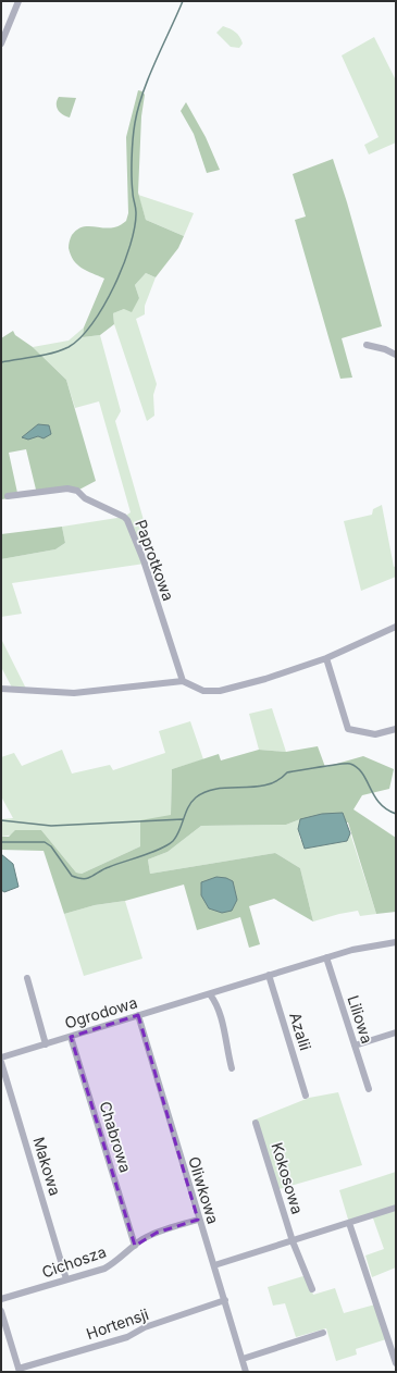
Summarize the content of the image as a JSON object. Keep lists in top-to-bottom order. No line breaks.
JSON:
{"streets":{"street":["Paprotkowa","Ogrodowa","Liliowa","Azalii","Chabrowa","Makowa","Kokosowa","Oliwkowa","Cichosza","Hortensji"]},"crossings":[["Ogrodowa","Liliowa"],["Ogrodowa","Azalii"],["Ogrodowa","Chabrowa"],["Ogrodowa","Oliwkowa"],["Chabrowa","Cichosza"],["Makowa","Cichosza"],["Oliwkowa","Cichosza"],["Oliwkowa","Hortensji"]]}
